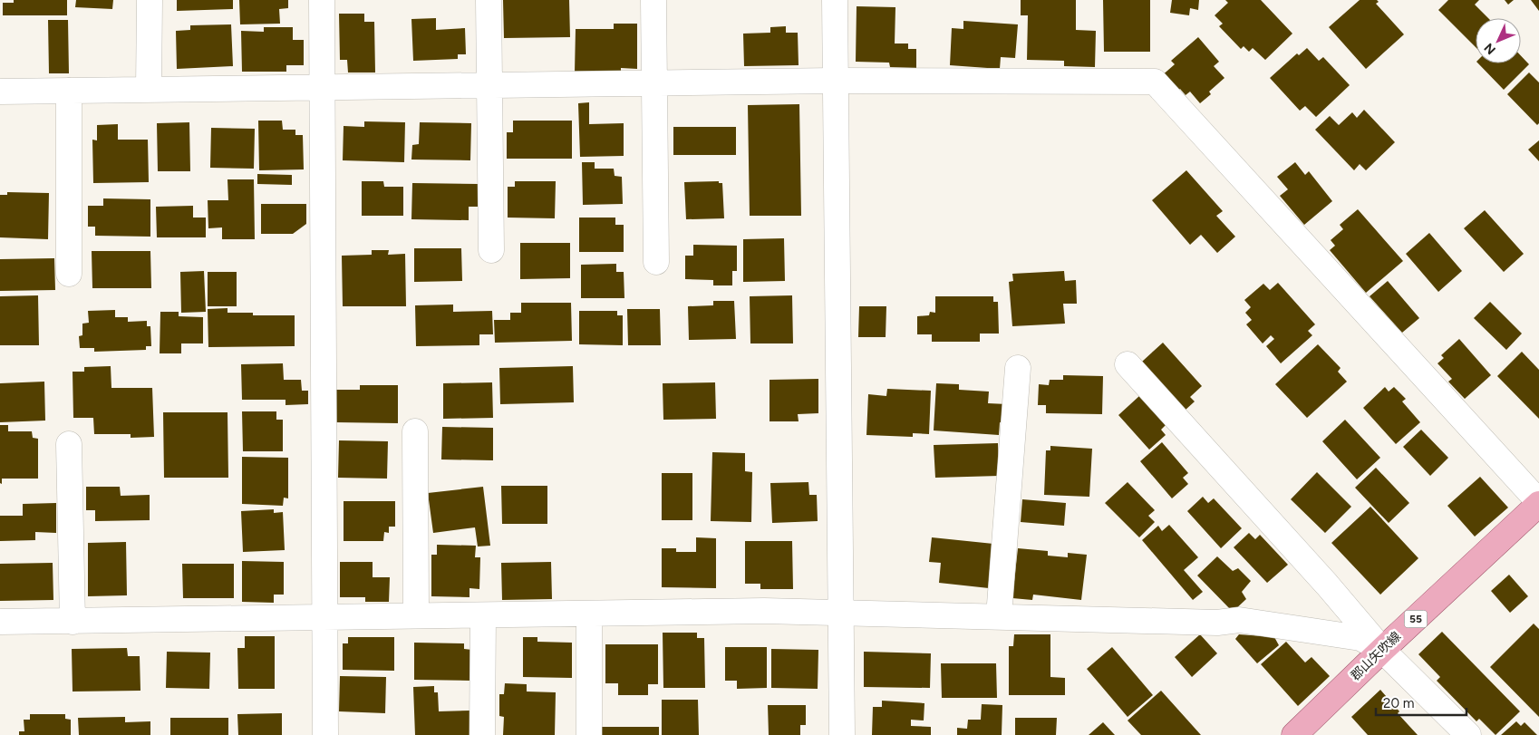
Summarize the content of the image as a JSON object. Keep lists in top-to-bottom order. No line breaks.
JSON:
{"streets":{"main road":["55","郡山矢吹線"]},"scale_bar":"20 m","north":"bottom left"}
